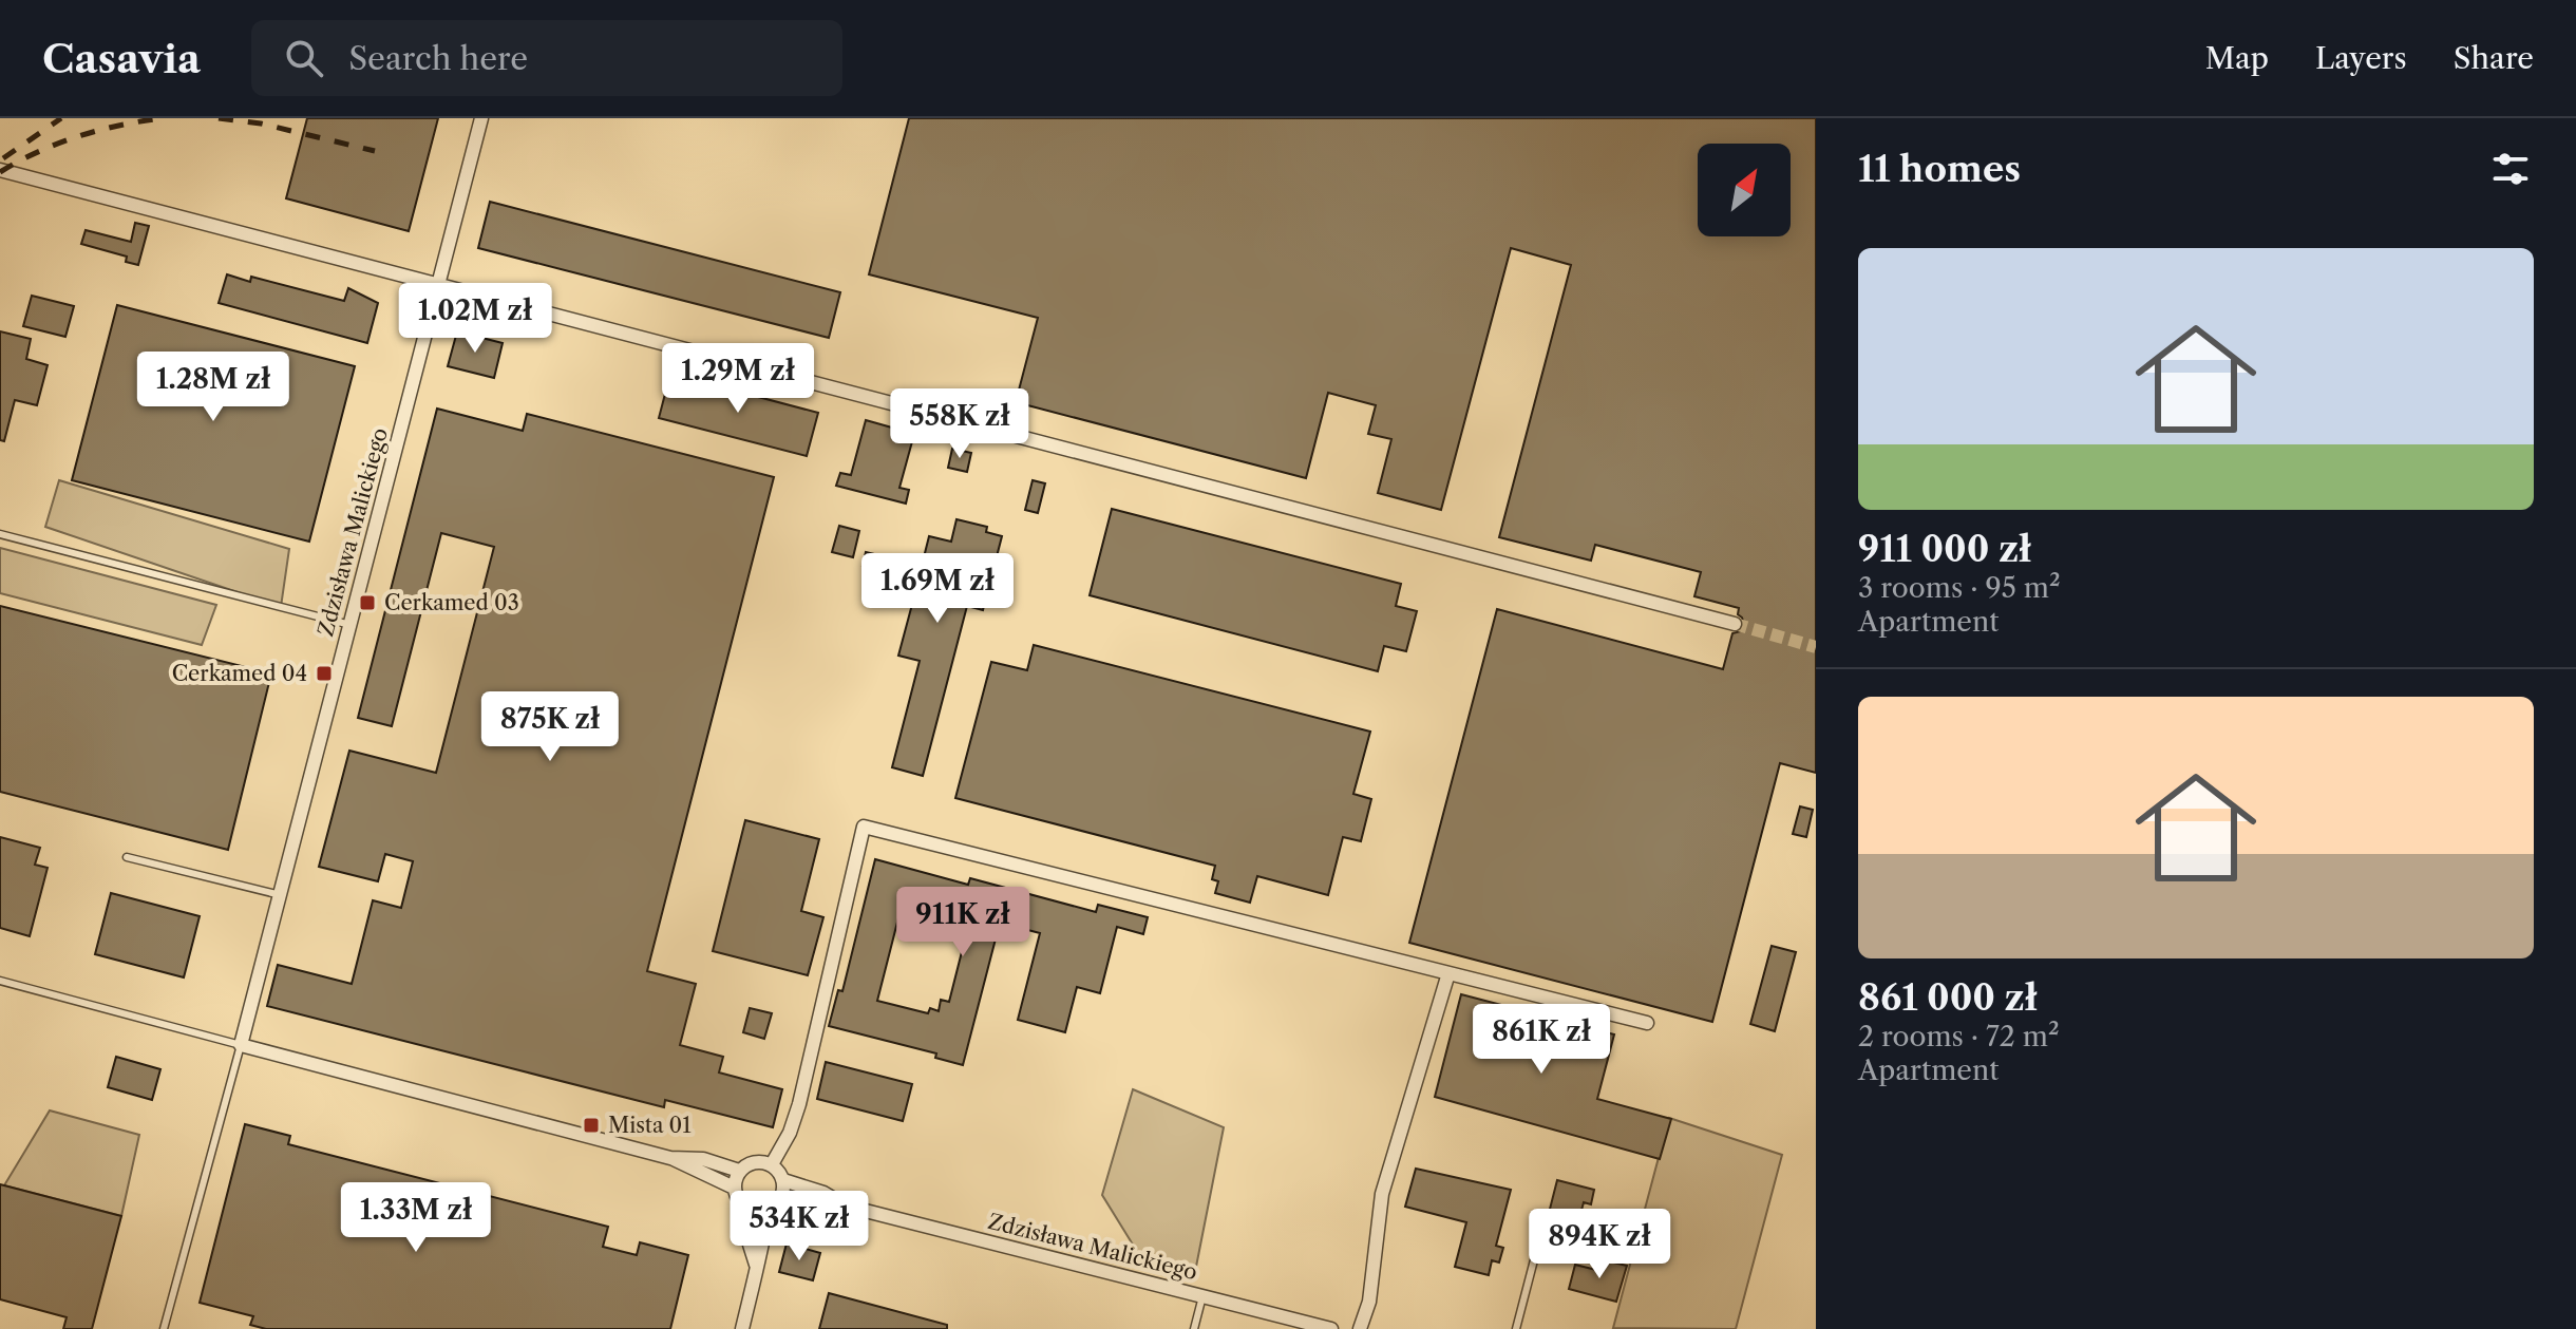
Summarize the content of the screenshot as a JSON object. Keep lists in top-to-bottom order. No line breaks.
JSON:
{"streets":{"street":["Zdzisława Malickiego"]},"places":{"transit":["Cerkamed 03","Cerkamed 04","Mista 01"]},"north":"top right","page":{"header":"Casavia","search":"Search here","nav":["Map","Layers","Share"],"heading":"11 homes","list":[{"name":"911 000 zł","note":"3 rooms · 95 m² · Apartment"},{"name":"861 000 zł","note":"2 rooms · 72 m² · Apartment"}],"price":["1.02M zł","1.29M zł","1.28M zł","558K zł","1.69M zł","875K zł","911K zł","861K zł","1.33M zł","534K zł","894K zł"]}}
